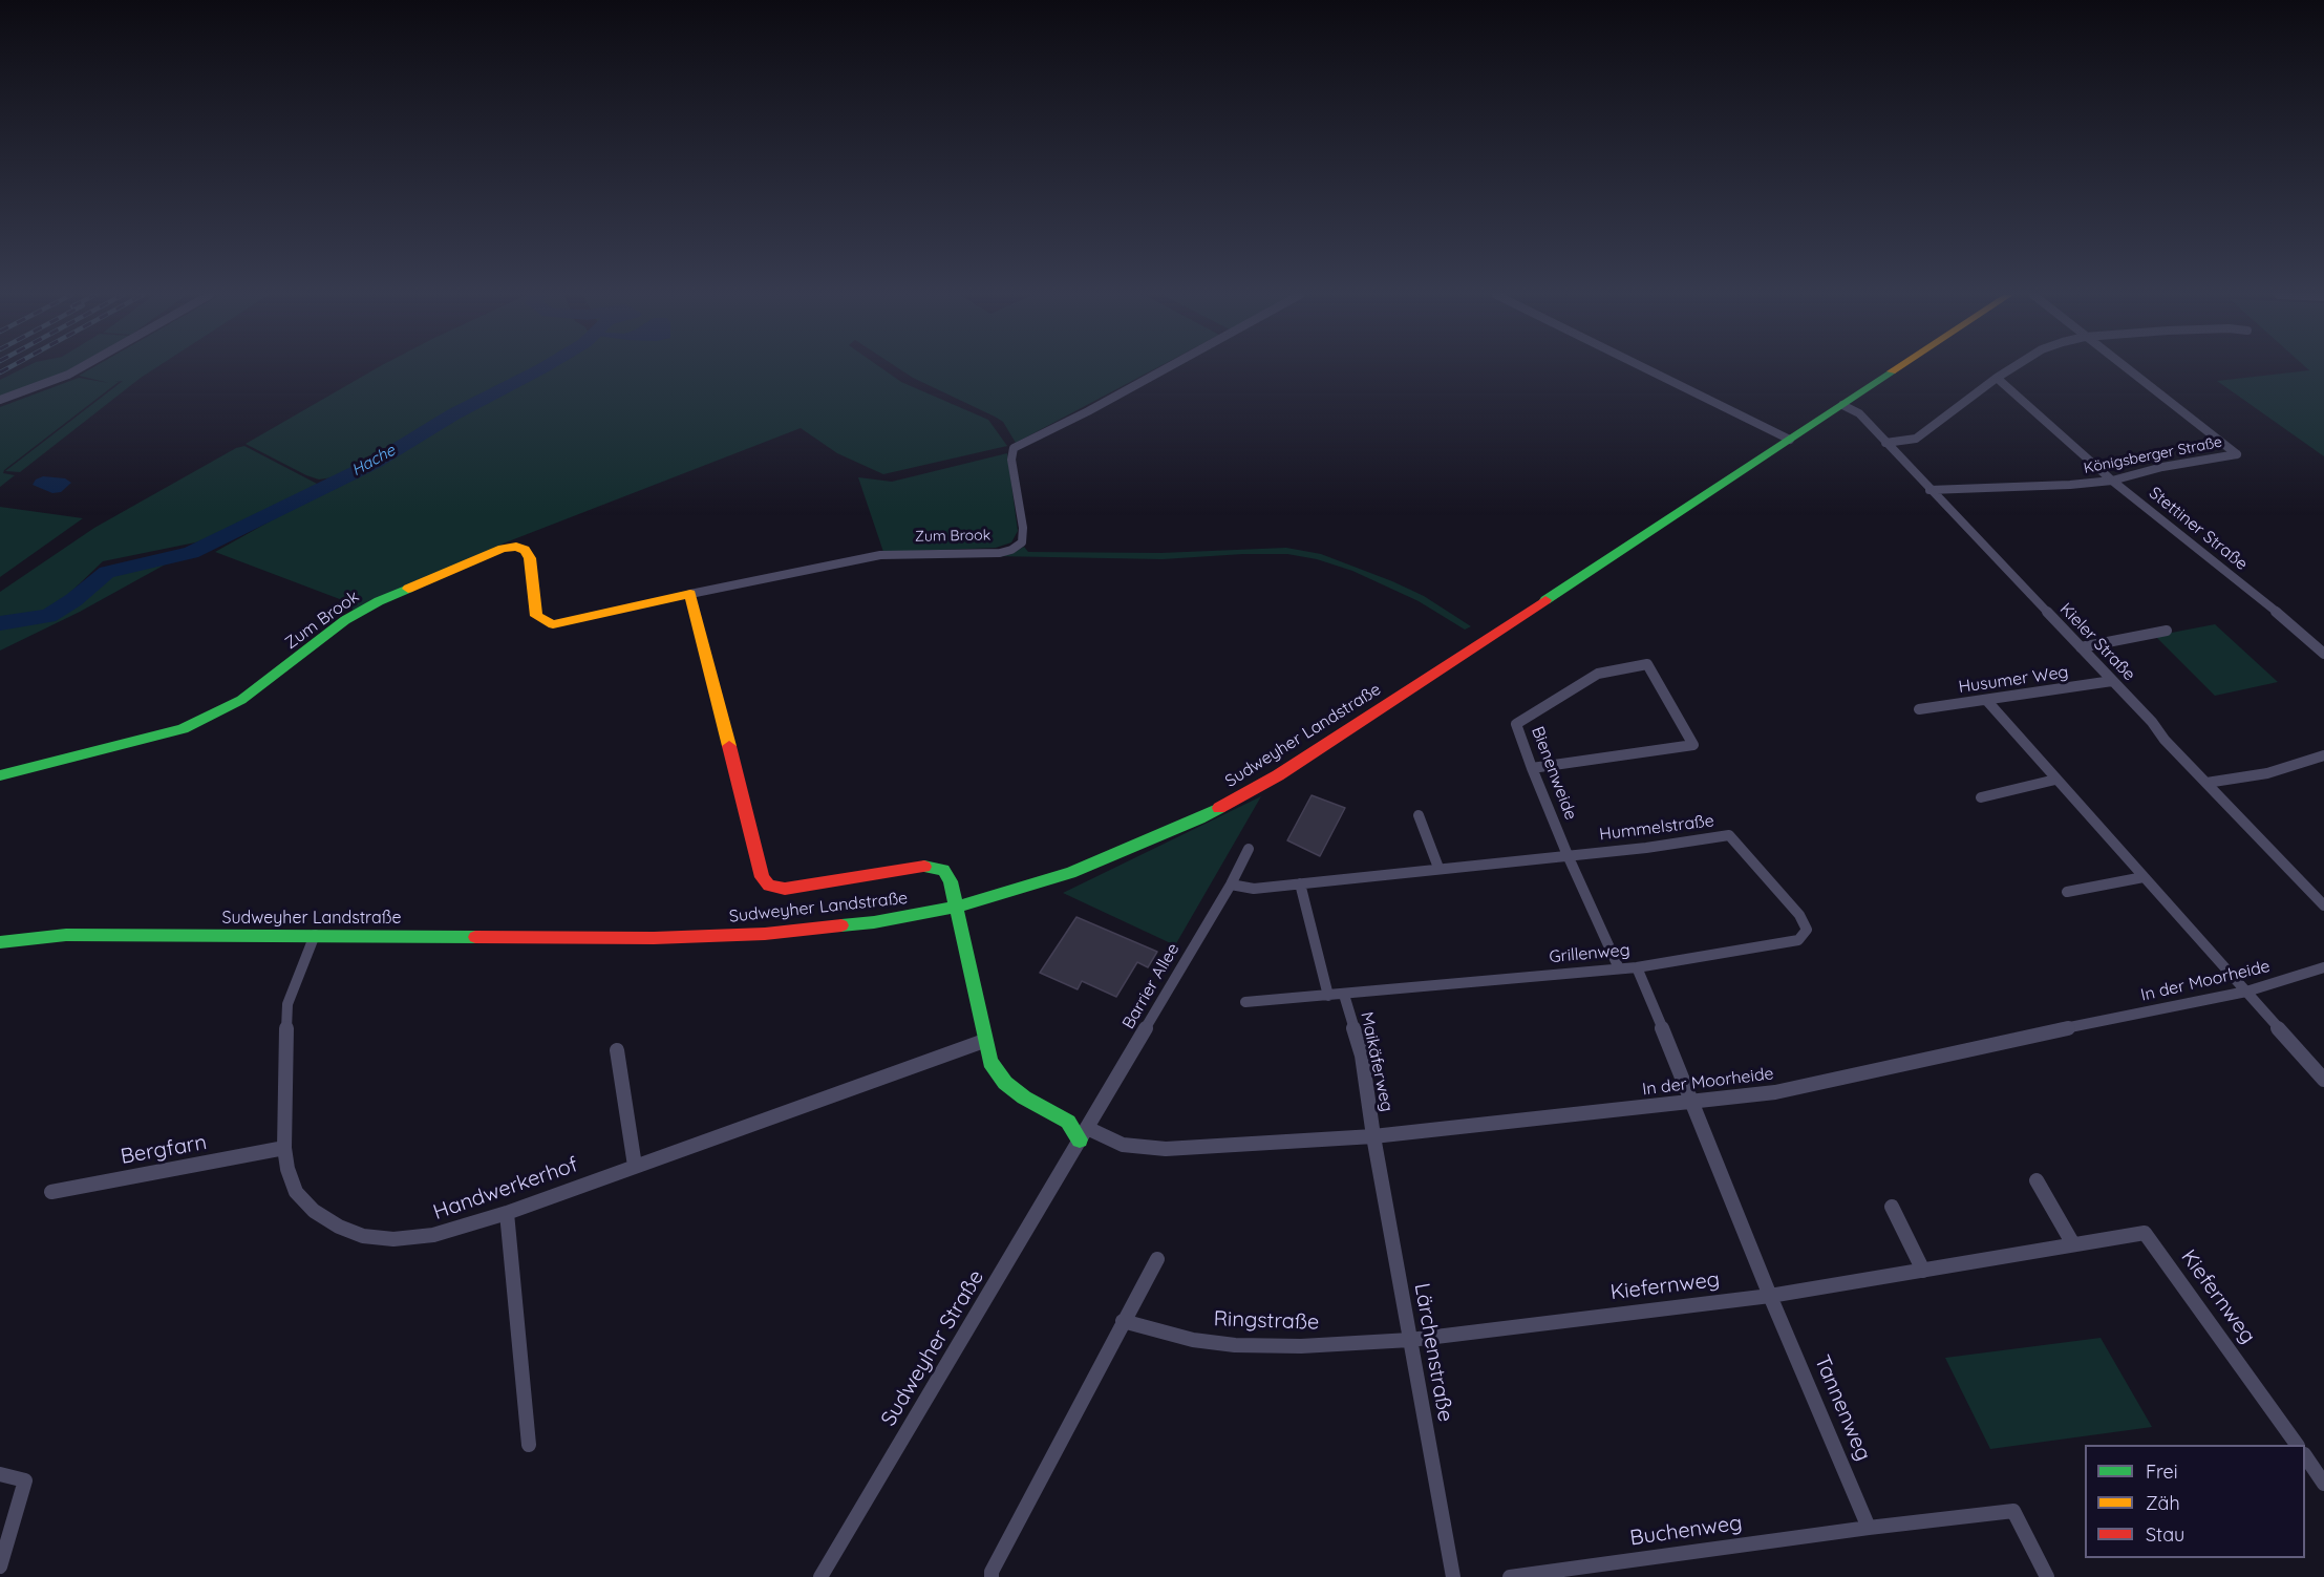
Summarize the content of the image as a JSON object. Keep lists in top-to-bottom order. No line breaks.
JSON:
{"streets":{"main road":["Zum Brook","Sudweyher Landstraße"],"street":["Königsberger Straße","Stettiner Straße","Kieler Straße","Husumer Weg","Bienenweide","Hummelstraße","Grillenweg","In der Moorheide","Barrier Allee","Maikäferweg","Bergfarn","Handwerkerhof","Kiefernweg","Ringstraße","Sudweyher Straße","Lärchenstraße","Tannenweg","Buchenweg"]},"crossings":[["Königsberger Straße","Stettiner Straße"],["Königsberger Straße","Kieler Straße"],["Kieler Straße","Husumer Weg"],["Kieler Straße","Sudweyher Landstraße"],["Sudweyher Landstraße","Handwerkerhof"],["Bienenweide","Hummelstraße"],["Bienenweide","Grillenweg"],["Hummelstraße","Grillenweg"],["Hummelstraße","Barrier Allee"],["Grillenweg","Maikäferweg"],["In der Moorheide","Barrier Allee"],["In der Moorheide","Maikäferweg"],["In der Moorheide","Sudweyher Straße"],["In der Moorheide","Lärchenstraße"],["In der Moorheide","Tannenweg"],["Barrier Allee","Sudweyher Straße"],["Maikäferweg","Lärchenstraße"],["Bergfarn","Handwerkerhof"],["Kiefernweg","Ringstraße"],["Kiefernweg","Lärchenstraße"],["Kiefernweg","Tannenweg"],["Ringstraße","Lärchenstraße"],["Tannenweg","Buchenweg"]],"water":["Hache"],"legend":["Frei","Zäh","Stau"]}
